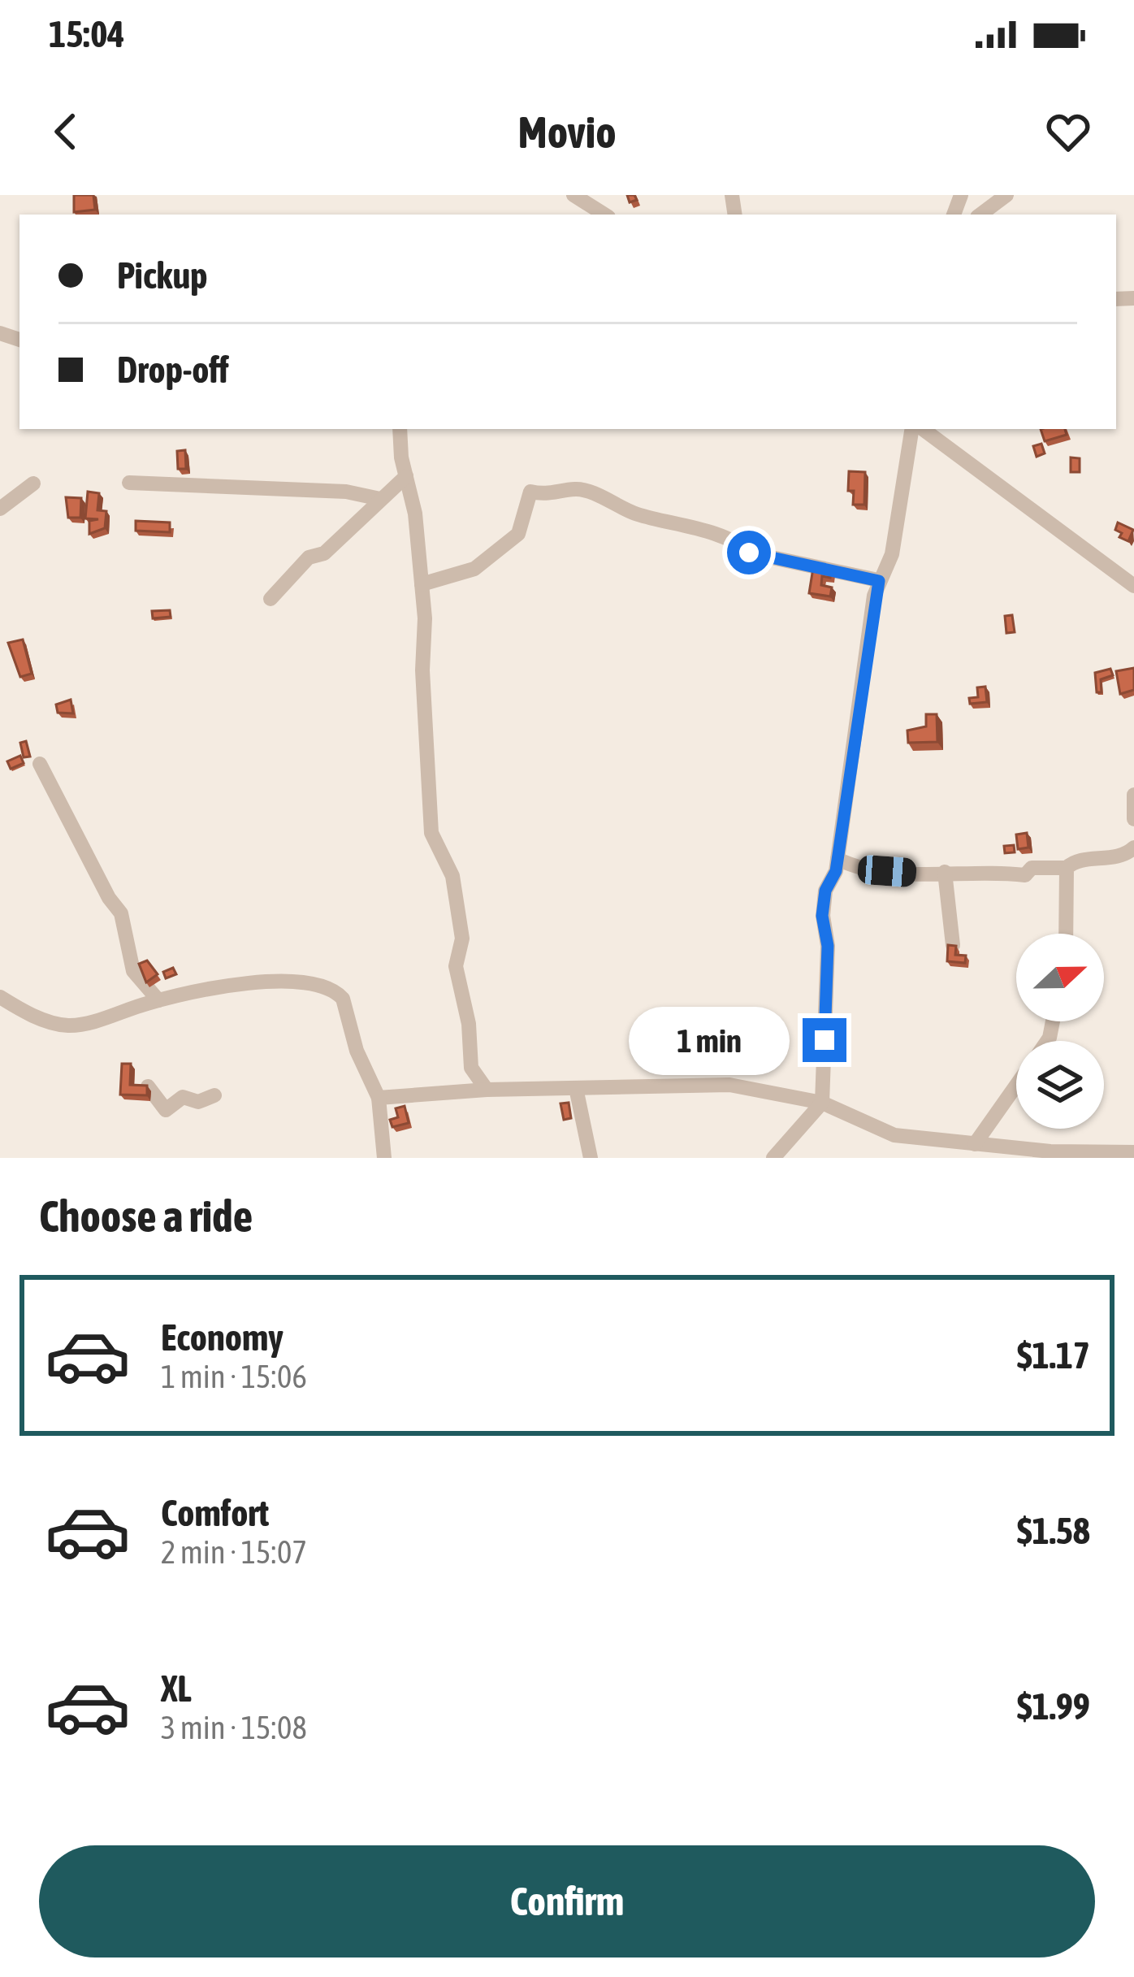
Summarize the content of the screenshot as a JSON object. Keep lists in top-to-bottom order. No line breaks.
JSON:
{"north":"right","page":{"status":"15:04","header":"Movio","banner":["Pickup","Drop-off"],"bubble":"1 min","heading":"Choose a ride","list":[{"name":"Economy","note":"1 min · 15:06","value":"$1.17"},{"name":"Comfort","note":"2 min · 15:07","value":"$1.58"},{"name":"XL","note":"3 min · 15:08","value":"$1.99"}],"buttons":"Confirm"}}
